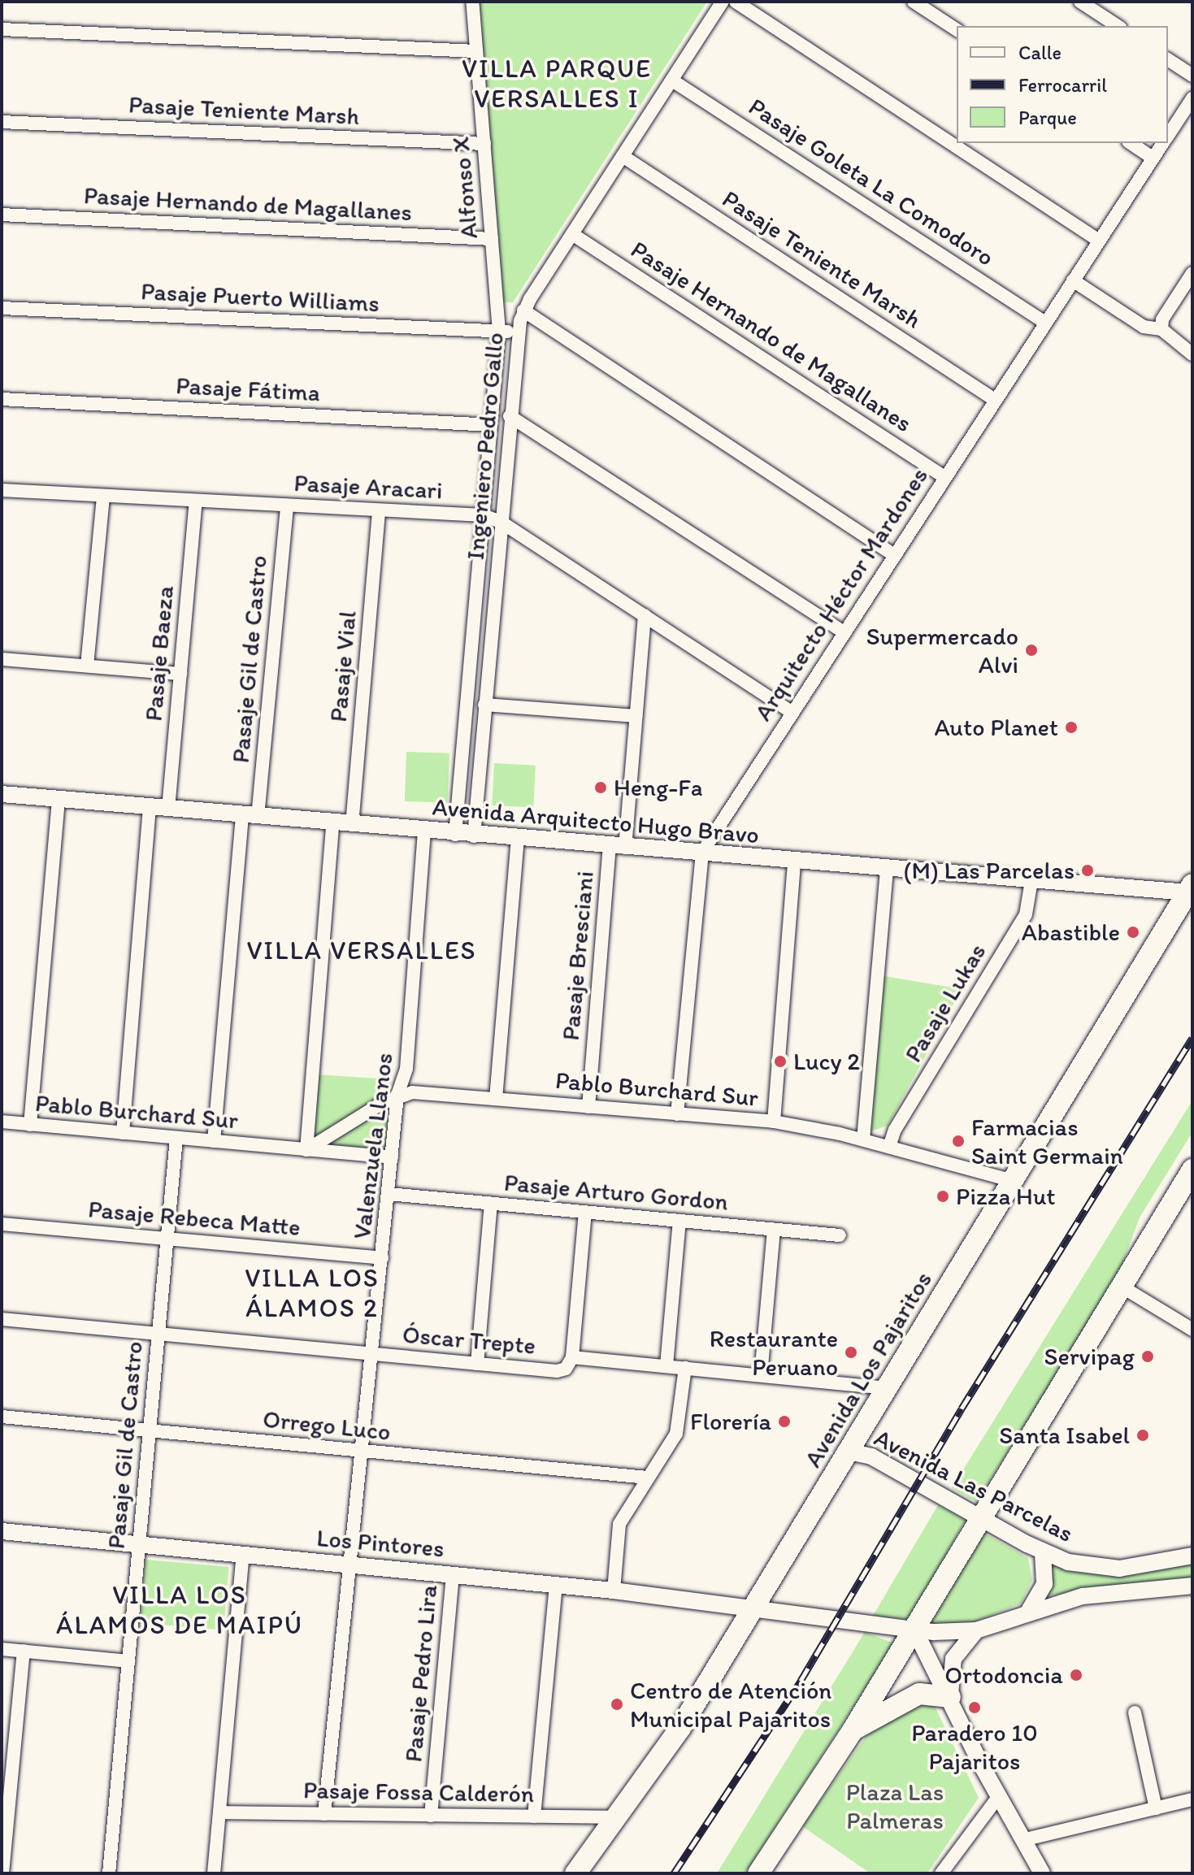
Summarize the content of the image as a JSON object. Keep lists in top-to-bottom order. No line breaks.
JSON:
{"streets":{"main road":["Avenida Los Pajaritos"],"street":["Pasaje Teniente Marsh","Pasaje Goleta La Comodoro","Alfonso X","Pasaje Hernando de Magallanes","Pasaje Puerto Williams","Pasaje Fátima","Ingeniero Pedro Gallo","Pasaje Aracari","Arquitecto Héctor Mardones","Pasaje Baeza","Pasaje Gil de Castro","Pasaje Vial","Avenida Arquitecto Hugo Bravo","Pasaje Bresciani","Pasaje Lukas","Pablo Burchard Sur","Valenzuela Llanos","Pasaje Arturo Gordon","Pasaje Rebeca Matte","Óscar Trepte","Orrego Luco","Avenida Las Parcelas","Los Pintores","Pasaje Pedro Lira","Pasaje Fossa Calderón"]},"crossings":[["Pasaje Teniente Marsh","Alfonso X"],["Pasaje Teniente Marsh","Ingeniero Pedro Gallo"],["Pasaje Teniente Marsh","Arquitecto Héctor Mardones"],["Pasaje Goleta La Comodoro","Ingeniero Pedro Gallo"],["Pasaje Goleta La Comodoro","Arquitecto Héctor Mardones"],["Alfonso X","Pasaje Hernando de Magallanes"],["Alfonso X","Pasaje Puerto Williams"],["Alfonso X","Ingeniero Pedro Gallo"],["Pasaje Hernando de Magallanes","Ingeniero Pedro Gallo"],["Pasaje Hernando de Magallanes","Arquitecto Héctor Mardones"],["Pasaje Puerto Williams","Ingeniero Pedro Gallo"],["Pasaje Fátima","Ingeniero Pedro Gallo"],["Ingeniero Pedro Gallo","Pasaje Aracari"],["Ingeniero Pedro Gallo","Avenida Arquitecto Hugo Bravo"],["Pasaje Aracari","Arquitecto Héctor Mardones"],["Pasaje Aracari","Pasaje Baeza"],["Pasaje Aracari","Pasaje Gil de Castro"],["Pasaje Aracari","Pasaje Vial"],["Pasaje Aracari","Pasaje Bresciani"],["Arquitecto Héctor Mardones","Avenida Arquitecto Hugo Bravo"],["Arquitecto Héctor Mardones","Pablo Burchard Sur"],["Pasaje Baeza","Avenida Arquitecto Hugo Bravo"],["Pasaje Gil de Castro","Avenida Arquitecto Hugo Bravo"],["Pasaje Gil de Castro","Pablo Burchard Sur"],["Pasaje Gil de Castro","Pasaje Rebeca Matte"],["Pasaje Gil de Castro","Óscar Trepte"],["Pasaje Gil de Castro","Orrego Luco"],["Pasaje Gil de Castro","Los Pintores"],["Pasaje Vial","Avenida Arquitecto Hugo Bravo"],["Avenida Arquitecto Hugo Bravo","Pasaje Bresciani"],["Avenida Arquitecto Hugo Bravo","Pasaje Lukas"],["Avenida Arquitecto Hugo Bravo","Valenzuela Llanos"],["Avenida Arquitecto Hugo Bravo","Avenida Los Pajaritos"],["Pasaje Bresciani","Pablo Burchard Sur"],["Pasaje Lukas","Pablo Burchard Sur"],["Pablo Burchard Sur","Valenzuela Llanos"],["Pablo Burchard Sur","Avenida Los Pajaritos"],["Valenzuela Llanos","Pasaje Arturo Gordon"],["Valenzuela Llanos","Pasaje Rebeca Matte"],["Valenzuela Llanos","Óscar Trepte"],["Valenzuela Llanos","Orrego Luco"],["Valenzuela Llanos","Los Pintores"],["Valenzuela Llanos","Pasaje Fossa Calderón"],["Avenida Los Pajaritos","Avenida Las Parcelas"],["Avenida Los Pajaritos","Los Pintores"],["Avenida Los Pajaritos","Pasaje Fossa Calderón"],["Los Pintores","Pasaje Pedro Lira"],["Pasaje Pedro Lira","Pasaje Fossa Calderón"]],"districts":["VILLA PARQUE VERSALLES I","VILLA VERSALLES","VILLA LOS ÁLAMOS 2","VILLA LOS ÁLAMOS DE MAIPÚ"],"parks":["Plaza Las Palmeras"],"places":["Supermercado Alvi","Auto Planet","Heng-Fa","(M) Las Parcelas","Abastible","Lucy 2","Farmacias Saint Germain","Pizza Hut","Restaurante Peruano","Servipag","Florería","Santa Isabel","Ortodoncia","Centro de Atención Municipal Pajaritos","Paradero 10 Pajaritos"],"legend":["Calle","Ferrocarril","Parque"]}
